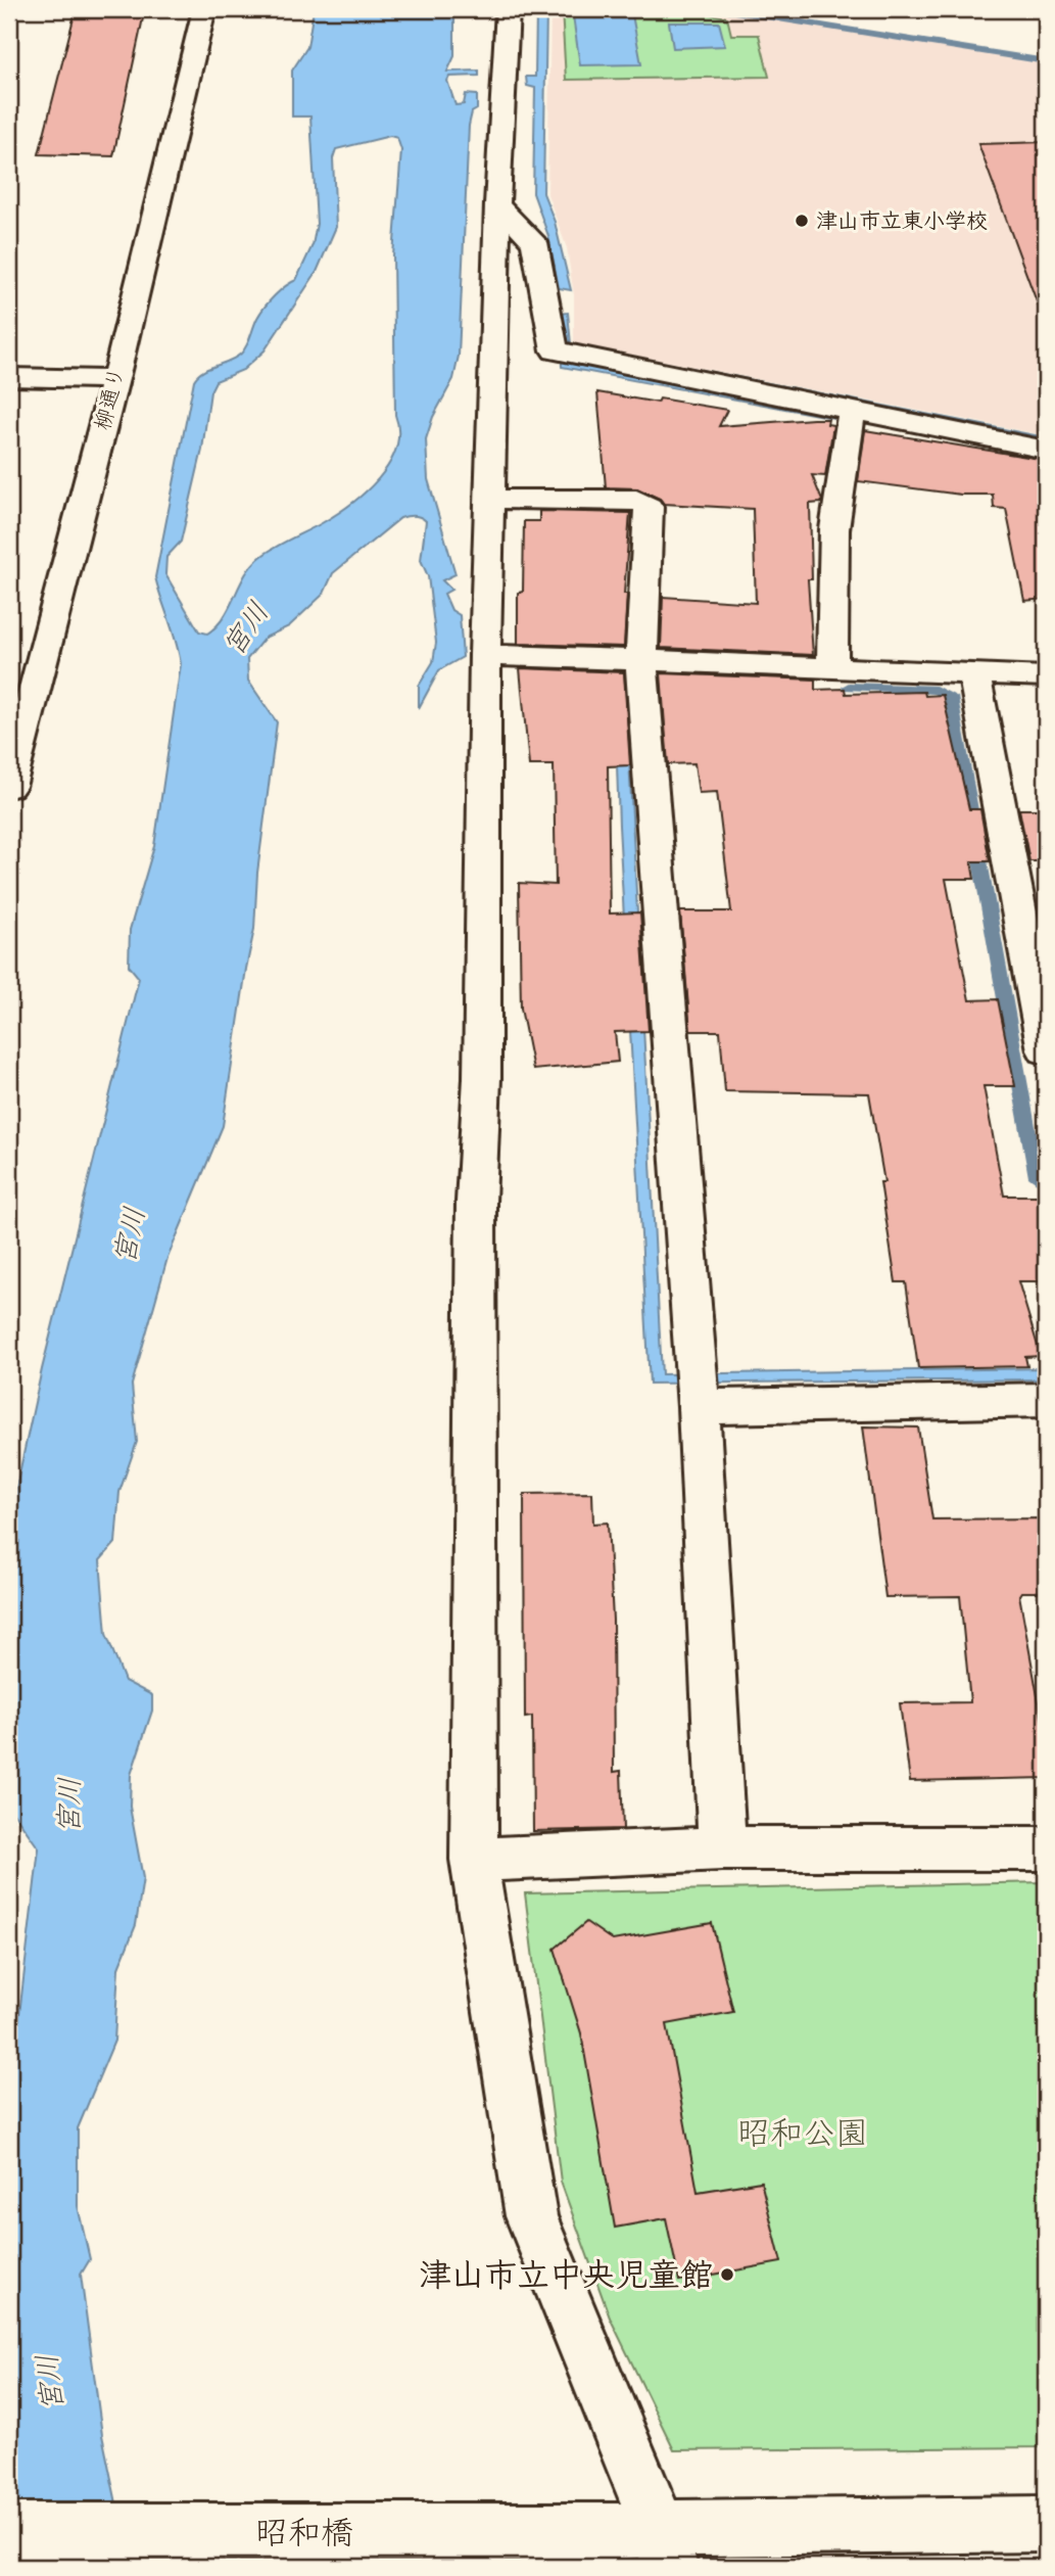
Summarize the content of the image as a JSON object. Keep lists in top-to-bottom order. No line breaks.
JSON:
{"streets":{"street":["柳通り","昭和橋"]},"water":["宮川"],"parks":["昭和公園"],"places":["津山市立東小学校","津山市立中央児童館"]}
